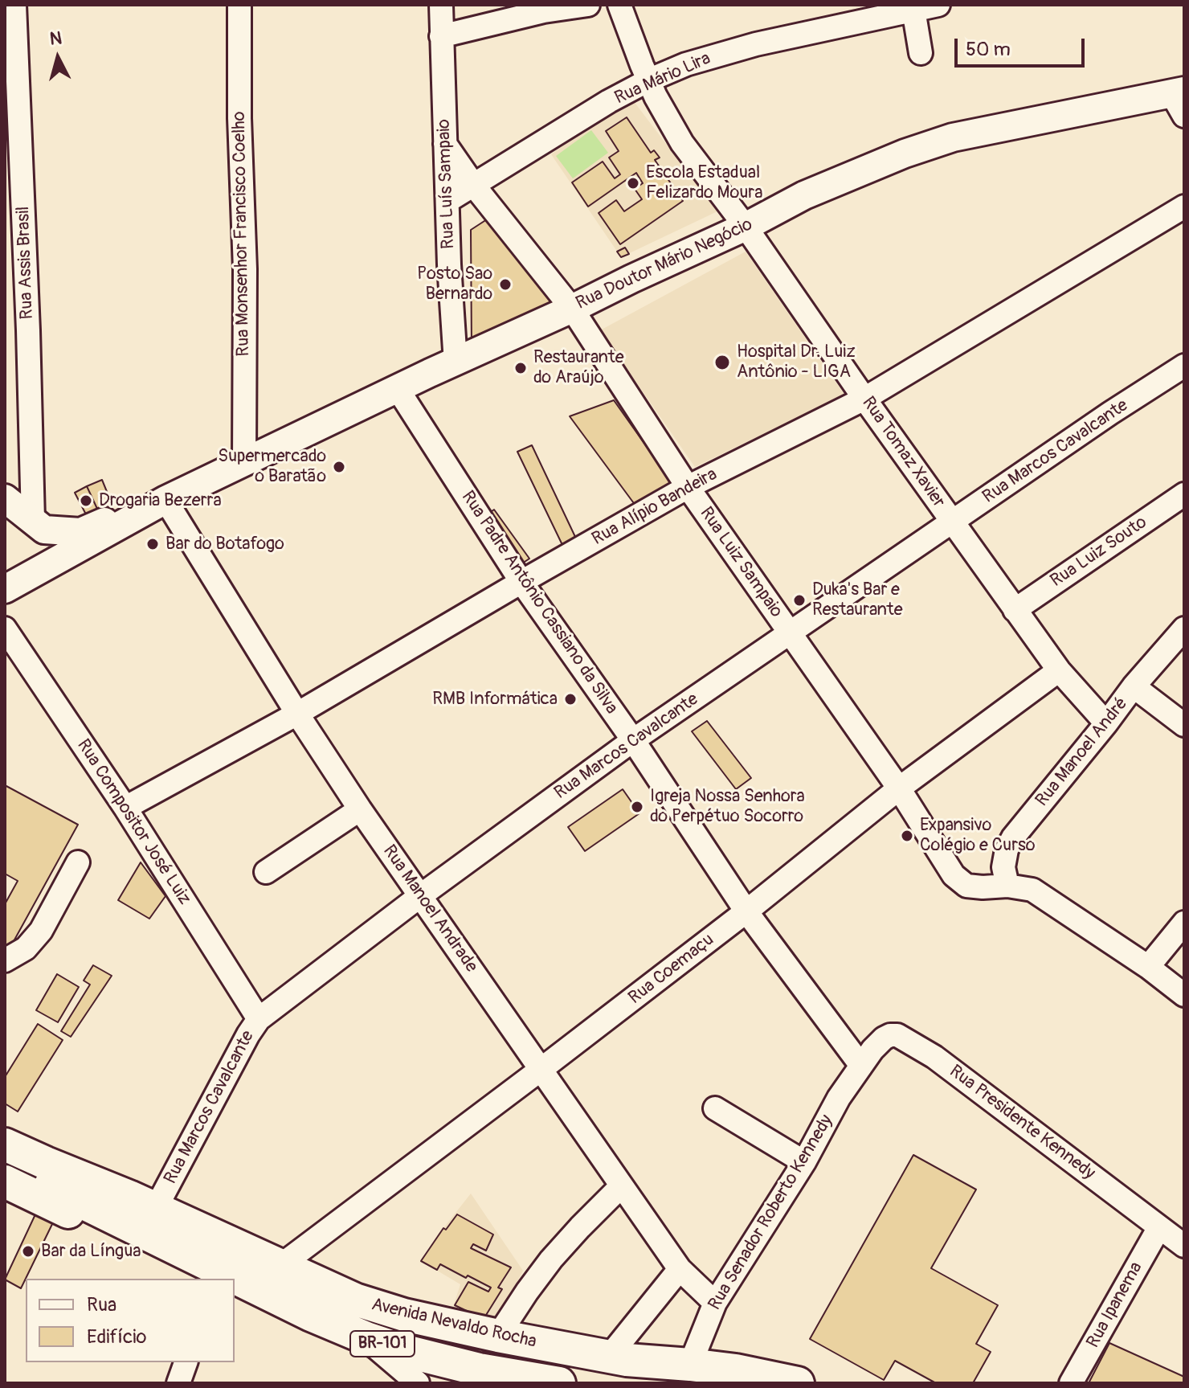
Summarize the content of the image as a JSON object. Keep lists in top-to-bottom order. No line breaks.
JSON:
{"streets":{"highway":["Avenida Nevaldo Rocha","BR-101"],"main road":["Rua Doutor Mário Negócio"],"street":["Rua Mário Lira","Rua Luís Sampaio","Rua Monsenhor Francisco Coelho","Rua Assis Brasil","Rua Marcos Cavalcante","Rua Tomaz Xavier","Rua Alípio Bandeira","Rua Luiz Souto","Rua Luiz Sampaio","Rua Padre Antônio Cassiano da Silva","Rua Manoel André","Rua Compositor José Luiz","Rua Manoel Andrade","Rua Coemaçu","Rua Presidente Kennedy","Rua Senador Roberto Kennedy","Rua Ipanema"]},"crossings":[["Rua Mário Lira","Rua Luís Sampaio"],["Rua Mário Lira","Rua Tomaz Xavier"],["Rua Mário Lira","Rua Luiz Sampaio"],["Rua Luís Sampaio","Rua Doutor Mário Negócio"],["Rua Luís Sampaio","Rua Luiz Sampaio"],["Rua Monsenhor Francisco Coelho","Rua Doutor Mário Negócio"],["Rua Assis Brasil","Rua Doutor Mário Negócio"],["Rua Doutor Mário Negócio","Rua Tomaz Xavier"],["Rua Doutor Mário Negócio","Rua Luiz Sampaio"],["Rua Doutor Mário Negócio","Rua Padre Antônio Cassiano da Silva"],["Rua Doutor Mário Negócio","Rua Manoel Andrade"],["Rua Marcos Cavalcante","Rua Tomaz Xavier"],["Rua Marcos Cavalcante","Rua Luiz Sampaio"],["Rua Marcos Cavalcante","Rua Padre Antônio Cassiano da Silva"],["Rua Marcos Cavalcante","Rua Compositor José Luiz"],["Rua Marcos Cavalcante","Rua Manoel Andrade"],["Rua Marcos Cavalcante","Avenida Nevaldo Rocha"],["Rua Marcos Cavalcante","BR-101"],["Rua Tomaz Xavier","Rua Alípio Bandeira"],["Rua Tomaz Xavier","Rua Luiz Souto"],["Rua Tomaz Xavier","Rua Manoel André"],["Rua Tomaz Xavier","Rua Coemaçu"],["Rua Alípio Bandeira","Rua Luiz Sampaio"],["Rua Alípio Bandeira","Rua Padre Antônio Cassiano da Silva"],["Rua Alípio Bandeira","Rua Compositor José Luiz"],["Rua Alípio Bandeira","Rua Manoel Andrade"],["Rua Luiz Sampaio","Rua Manoel André"],["Rua Luiz Sampaio","Rua Coemaçu"],["Rua Padre Antônio Cassiano da Silva","Rua Coemaçu"],["Rua Padre Antônio Cassiano da Silva","Rua Presidente Kennedy"],["Rua Padre Antônio Cassiano da Silva","Rua Senador Roberto Kennedy"],["Rua Manoel Andrade","Rua Coemaçu"],["Rua Manoel Andrade","Rua Senador Roberto Kennedy"],["Rua Coemaçu","Avenida Nevaldo Rocha"],["Rua Presidente Kennedy","Rua Senador Roberto Kennedy"],["Rua Presidente Kennedy","Rua Ipanema"],["Rua Senador Roberto Kennedy","Avenida Nevaldo Rocha"],["Avenida Nevaldo Rocha","BR-101"]],"places":["Escola Estadual Felizardo Moura","Posto Sao Bernardo","Hospital Dr. Luiz Antônio - LIGA","Restaurante do Araújo","Supermercado o Baratão","Drogaria Bezerra","Bar do Botafogo","Duka's Bar e Restaurante","RMB Informática","Igreja Nossa Senhora do Perpétuo Socorro","Expansivo Colégio e Curso","Bar da Língua"],"legend":["Rua","Edifício"],"scale_bar":"50 m","north":"top"}
